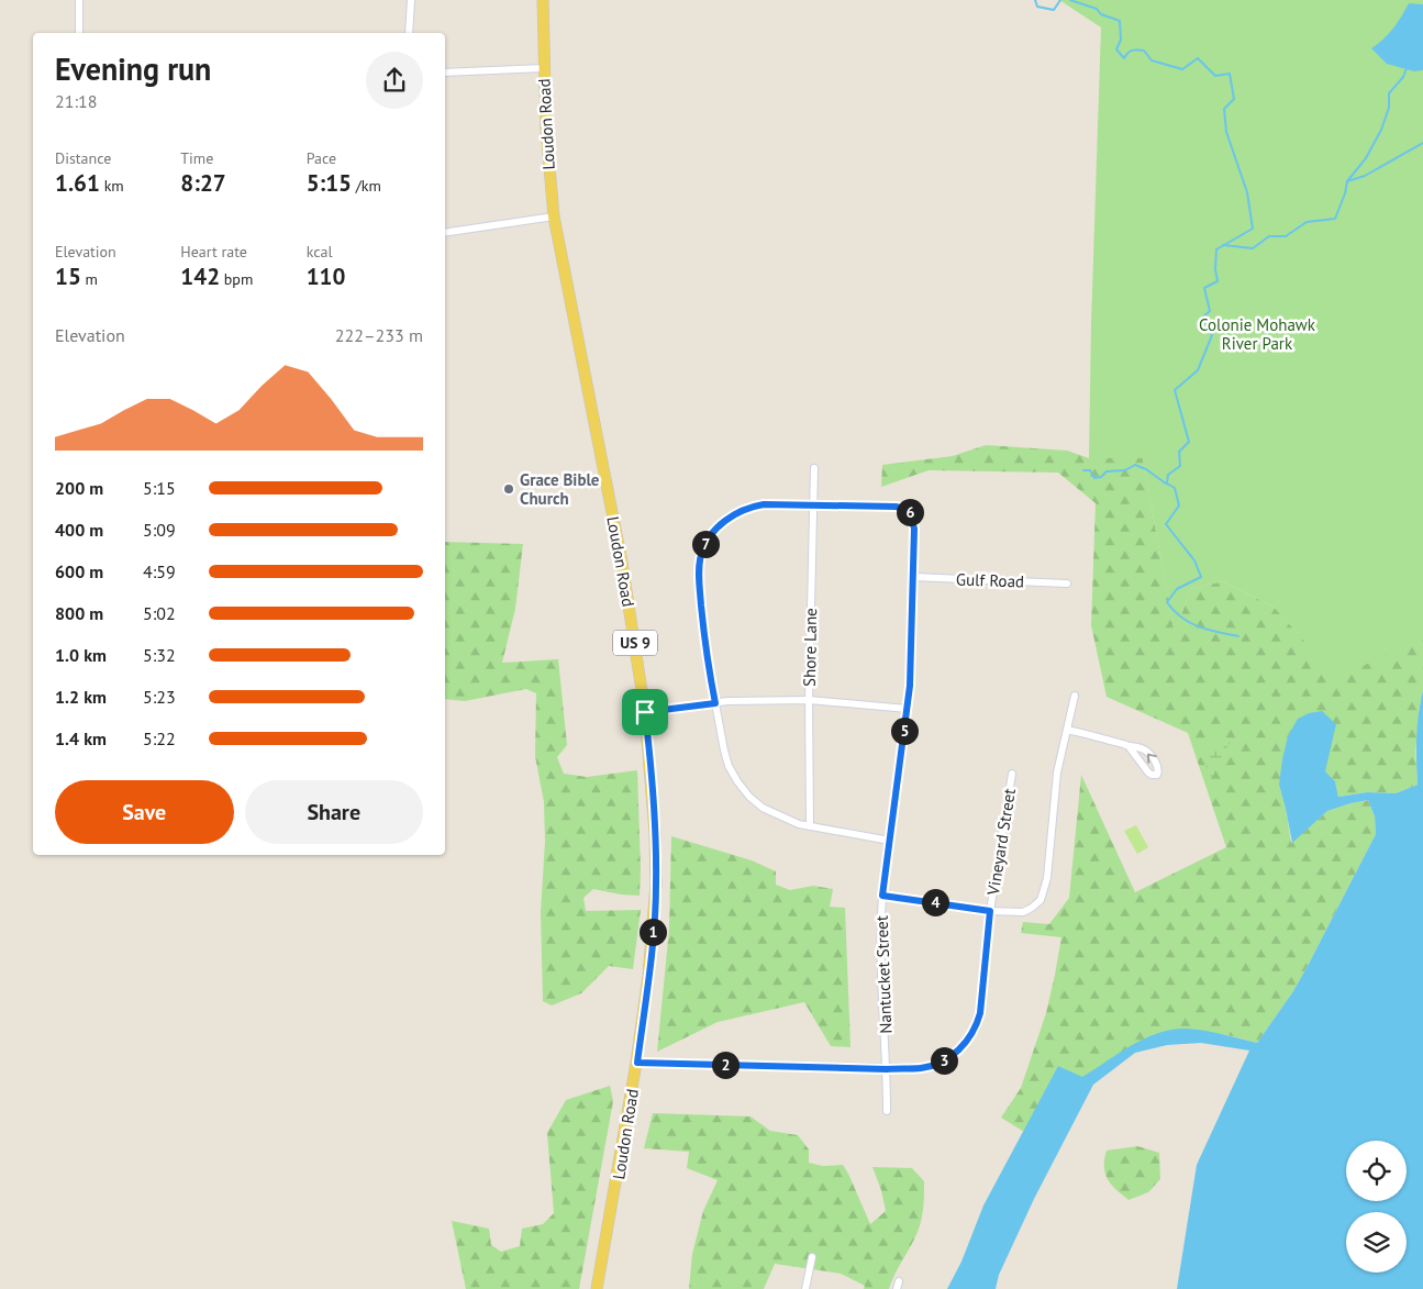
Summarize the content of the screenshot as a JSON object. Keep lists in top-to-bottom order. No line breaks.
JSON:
{"streets":{"main road":["Loudon Road","US 9"],"street":["Gulf Road","Shore Lane","Vineyard Street","Nantucket Street"]},"crossings":[["Gulf Road","Nantucket Street"],["Shore Lane","Nantucket Street"],["Vineyard Street","Nantucket Street"]],"parks":["Colonie Mohawk River Park"],"places":["Grace Bible Church"],"page":{"heading":["Evening run","21:18"],"stats":[["Distance","1.61 km"],["Time","8:27"],["Pace","5:15 /km"],["Elevation","15 m"],["Heart rate","142 bpm"],["kcal","110"]],"chart":["Elevation","222–233 m"],"list":[{"name":"200 m","note":"5:15"},{"name":"400 m","note":"5:09"},{"name":"600 m","note":"4:59"},{"name":"800 m","note":"5:02"},{"name":"1.0 km","note":"5:32"},{"name":"1.2 km","note":"5:23"},{"name":"1.4 km","note":"5:22"}],"pins":["6","7","5","4","1","3","2"],"buttons":["Save","Share"]}}
